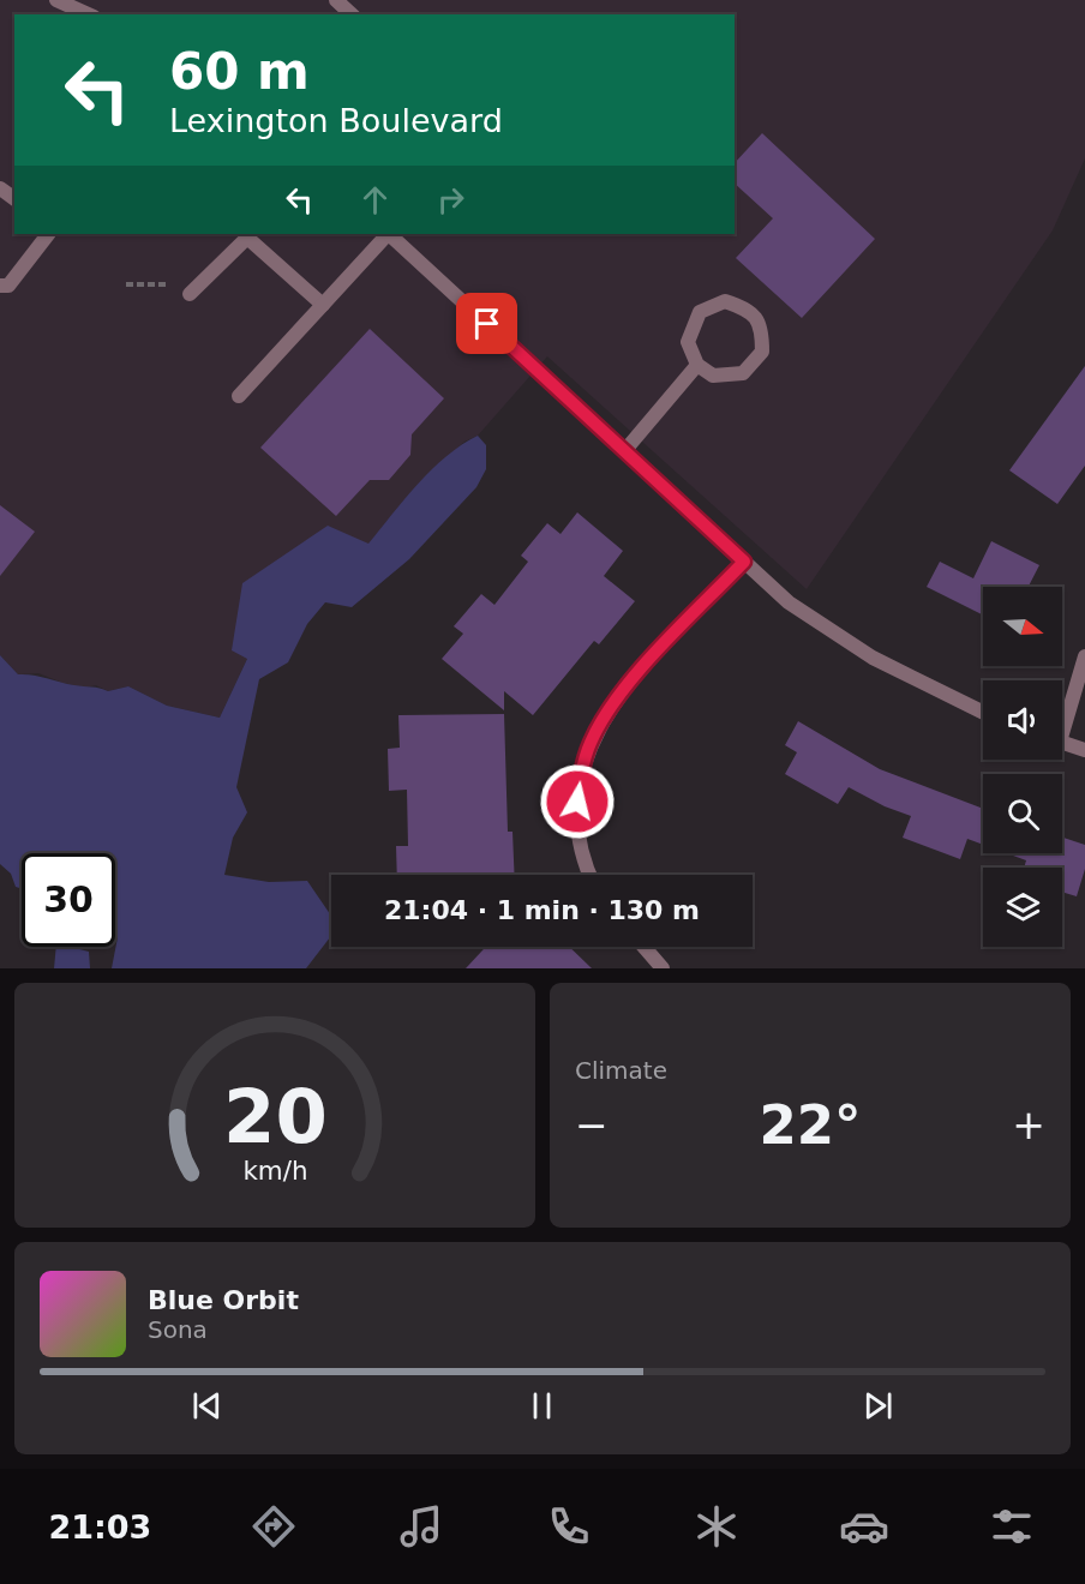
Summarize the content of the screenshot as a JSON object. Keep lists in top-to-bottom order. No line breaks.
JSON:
{"north":"right","page":{"turn":["60 m","Lexington Boulevard"],"limit":"30","trip":"21:04 · 1 min · 130 m","tile":"Climate","heat":["−","22°","+"],"song":["Blue Orbit","Sona"],"tabs":"21:03","gauge":["20","km/h"]}}
